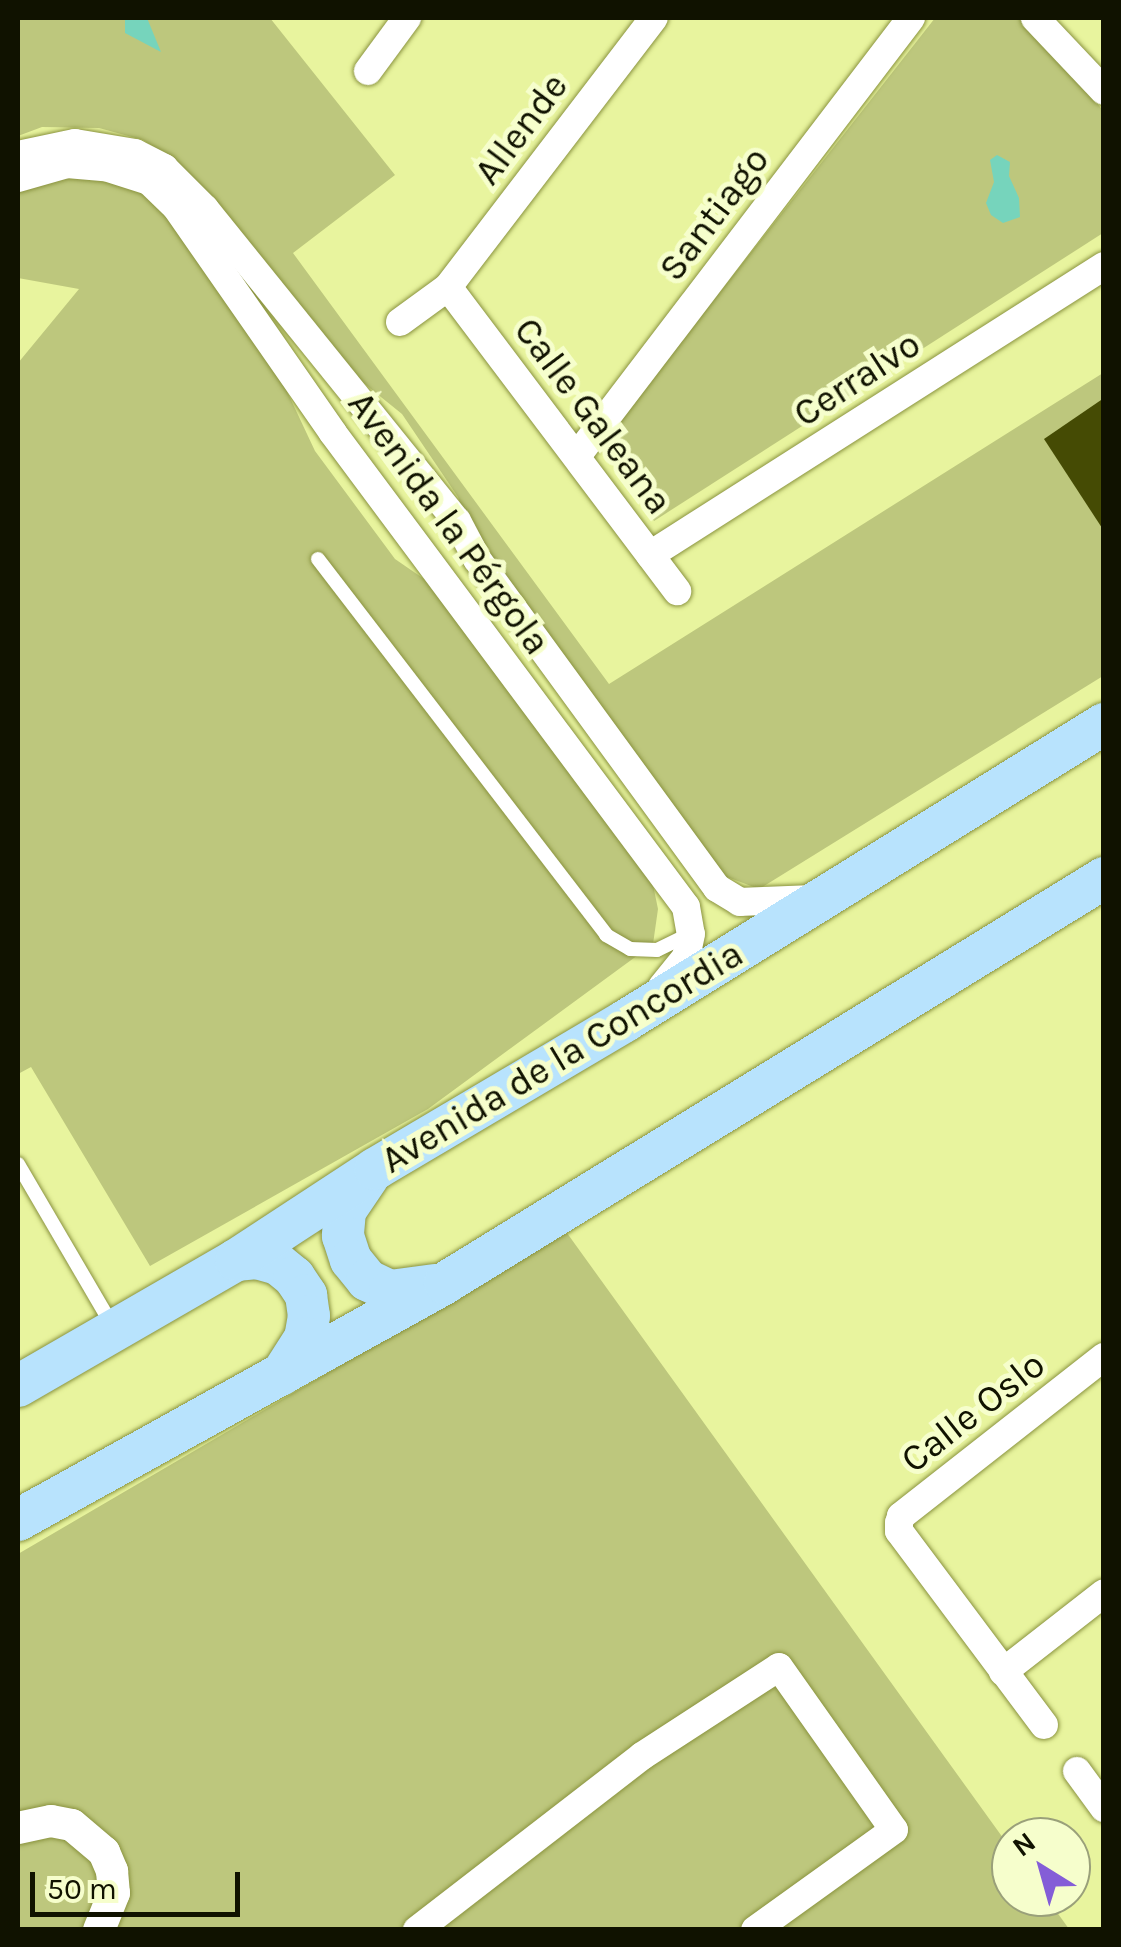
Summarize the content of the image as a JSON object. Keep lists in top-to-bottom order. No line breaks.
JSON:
{"streets":{"main road":["Avenida de la Concordia"],"street":["Allende","Santiago","Cerralvo","Calle Galeana","Avenida la Pérgola","Calle Oslo"]},"crossings":[["Allende","Calle Galeana"],["Santiago","Calle Galeana"],["Cerralvo","Calle Galeana"],["Avenida la Pérgola","Avenida de la Concordia"]],"scale_bar":"50 m","north":"top left"}
